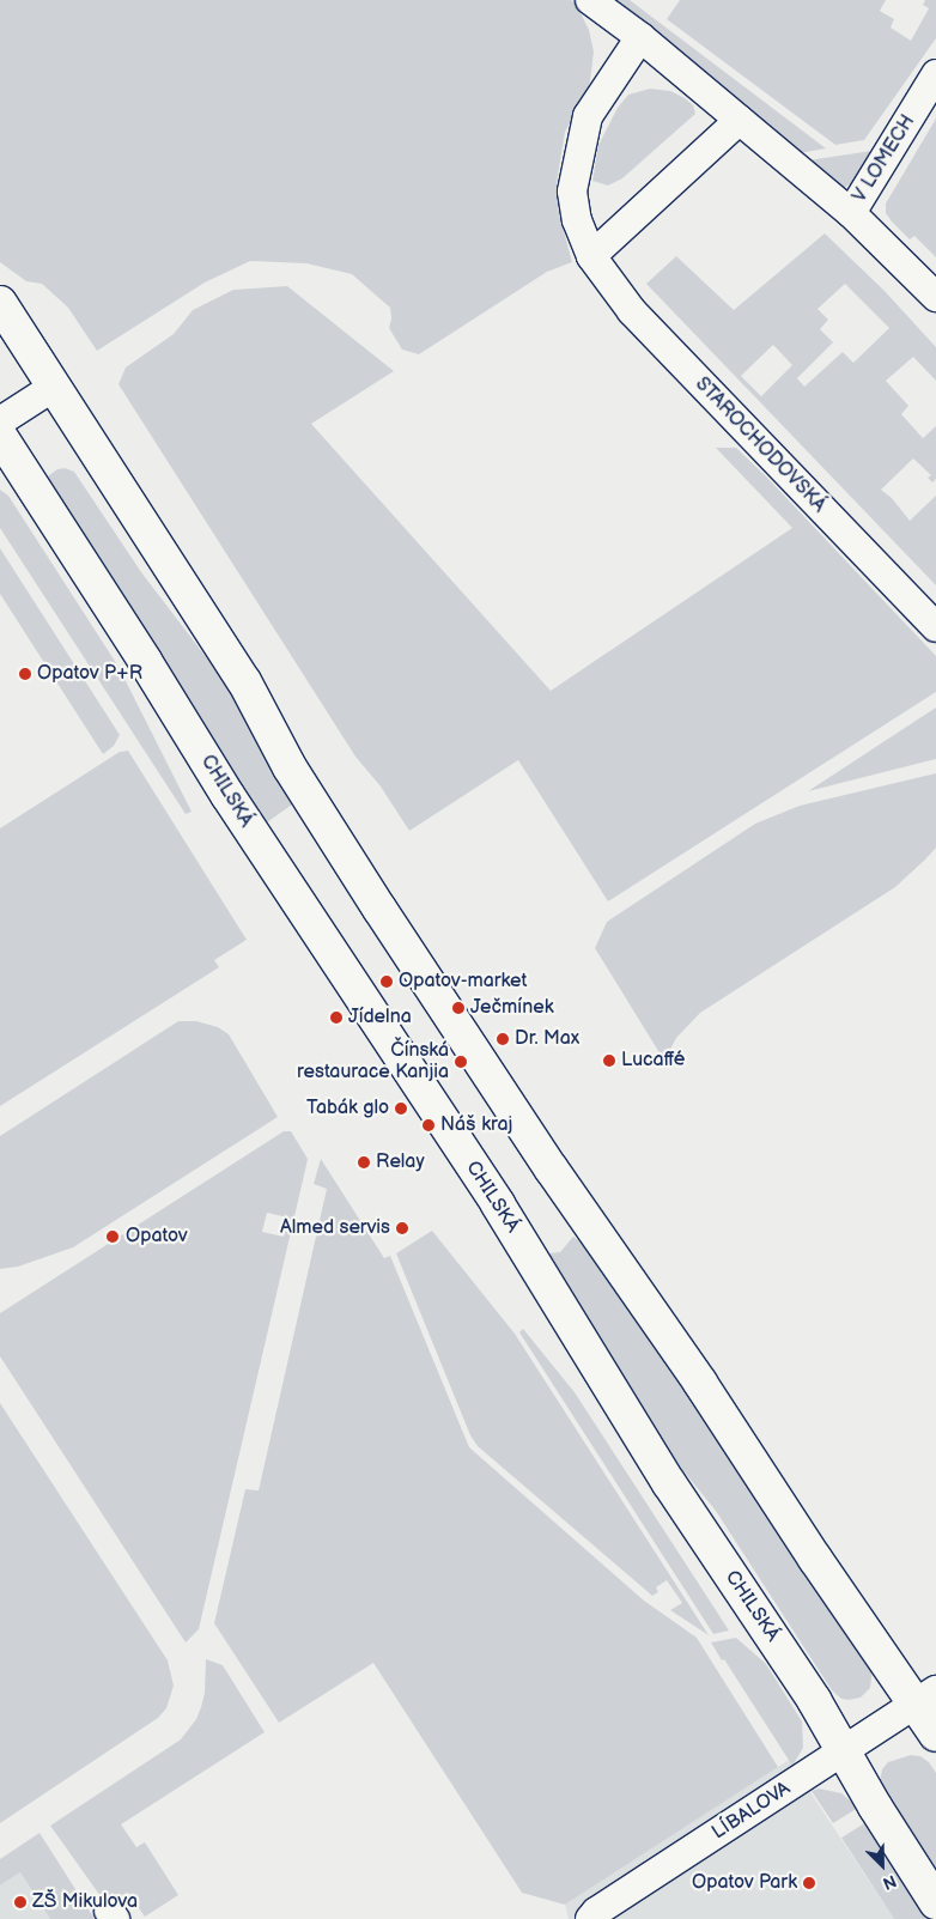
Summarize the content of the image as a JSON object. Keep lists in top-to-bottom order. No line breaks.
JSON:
{"streets":{"main road":["CHILSKÁ"],"street":["V LOMECH","STAROCHODOVSKÁ","LÍBALOVA"]},"crossings":[["CHILSKÁ","LÍBALOVA"]],"places":["Opatov P+R","Opatov-market","Ječmínek","Jídelna","Dr. Max","Lucaffé","Čínská restaurace Kanjia","Tabák glo","Náš kraj","Relay","Almed servis","Opatov","Opatov Park","ZŠ Mikulova"],"north":"bottom right"}
